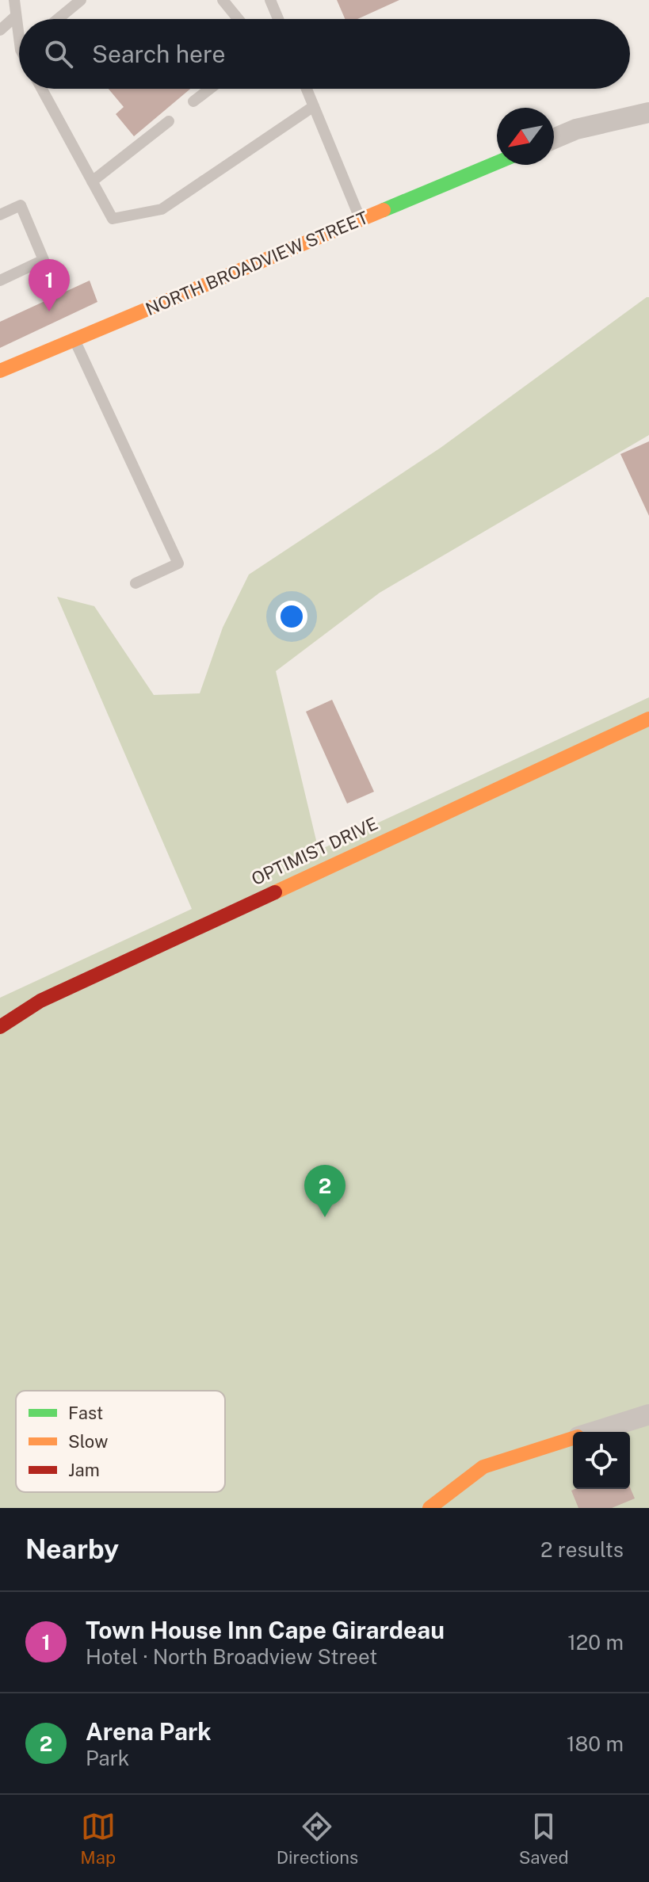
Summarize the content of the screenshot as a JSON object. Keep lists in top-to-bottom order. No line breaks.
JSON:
{"streets":{"street":["NORTH BROADVIEW STREET","OPTIMIST DRIVE"]},"legend":["Fast","Slow","Jam"],"north":"bottom left","page":{"search":"Search here","pins":["1","2"],"heading":["Nearby","2 results"],"list":[{"mark":"1","name":"Town House Inn Cape Girardeau","note":"Hotel · North Broadview Street","value":"120 m"},{"mark":"2","name":"Arena Park","note":"Park","value":"180 m"}],"nav":["Map","Directions","Saved"]}}
